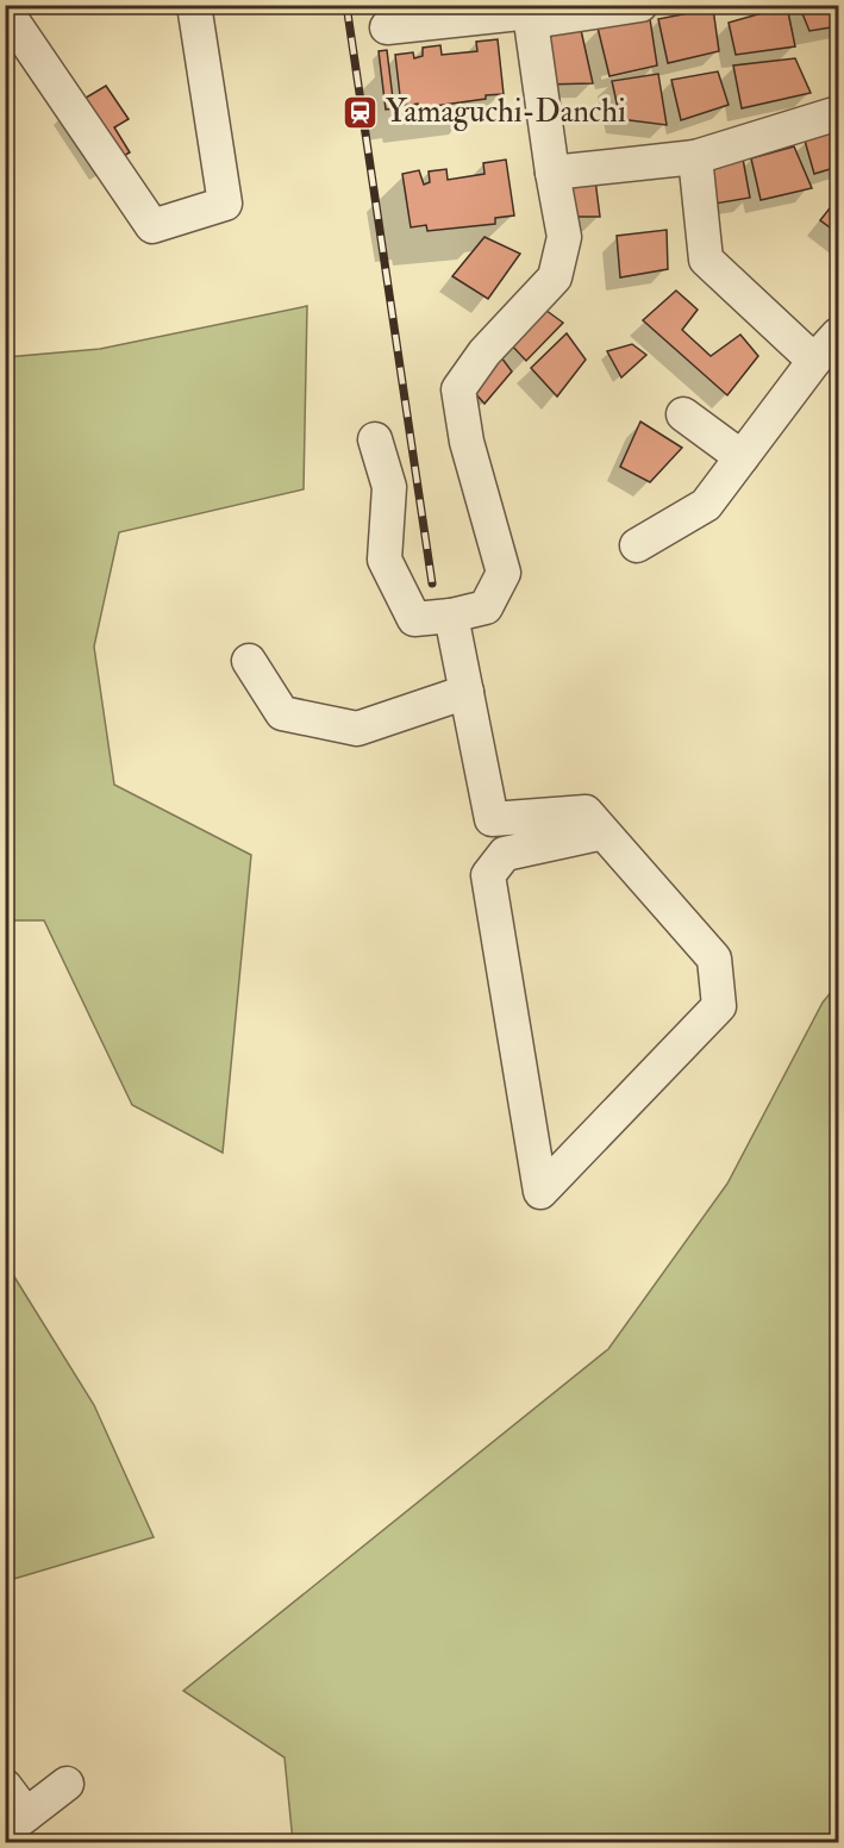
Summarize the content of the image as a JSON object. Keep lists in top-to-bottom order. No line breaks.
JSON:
{"places":{"station":["Yamaguchi-Danchi"]}}
